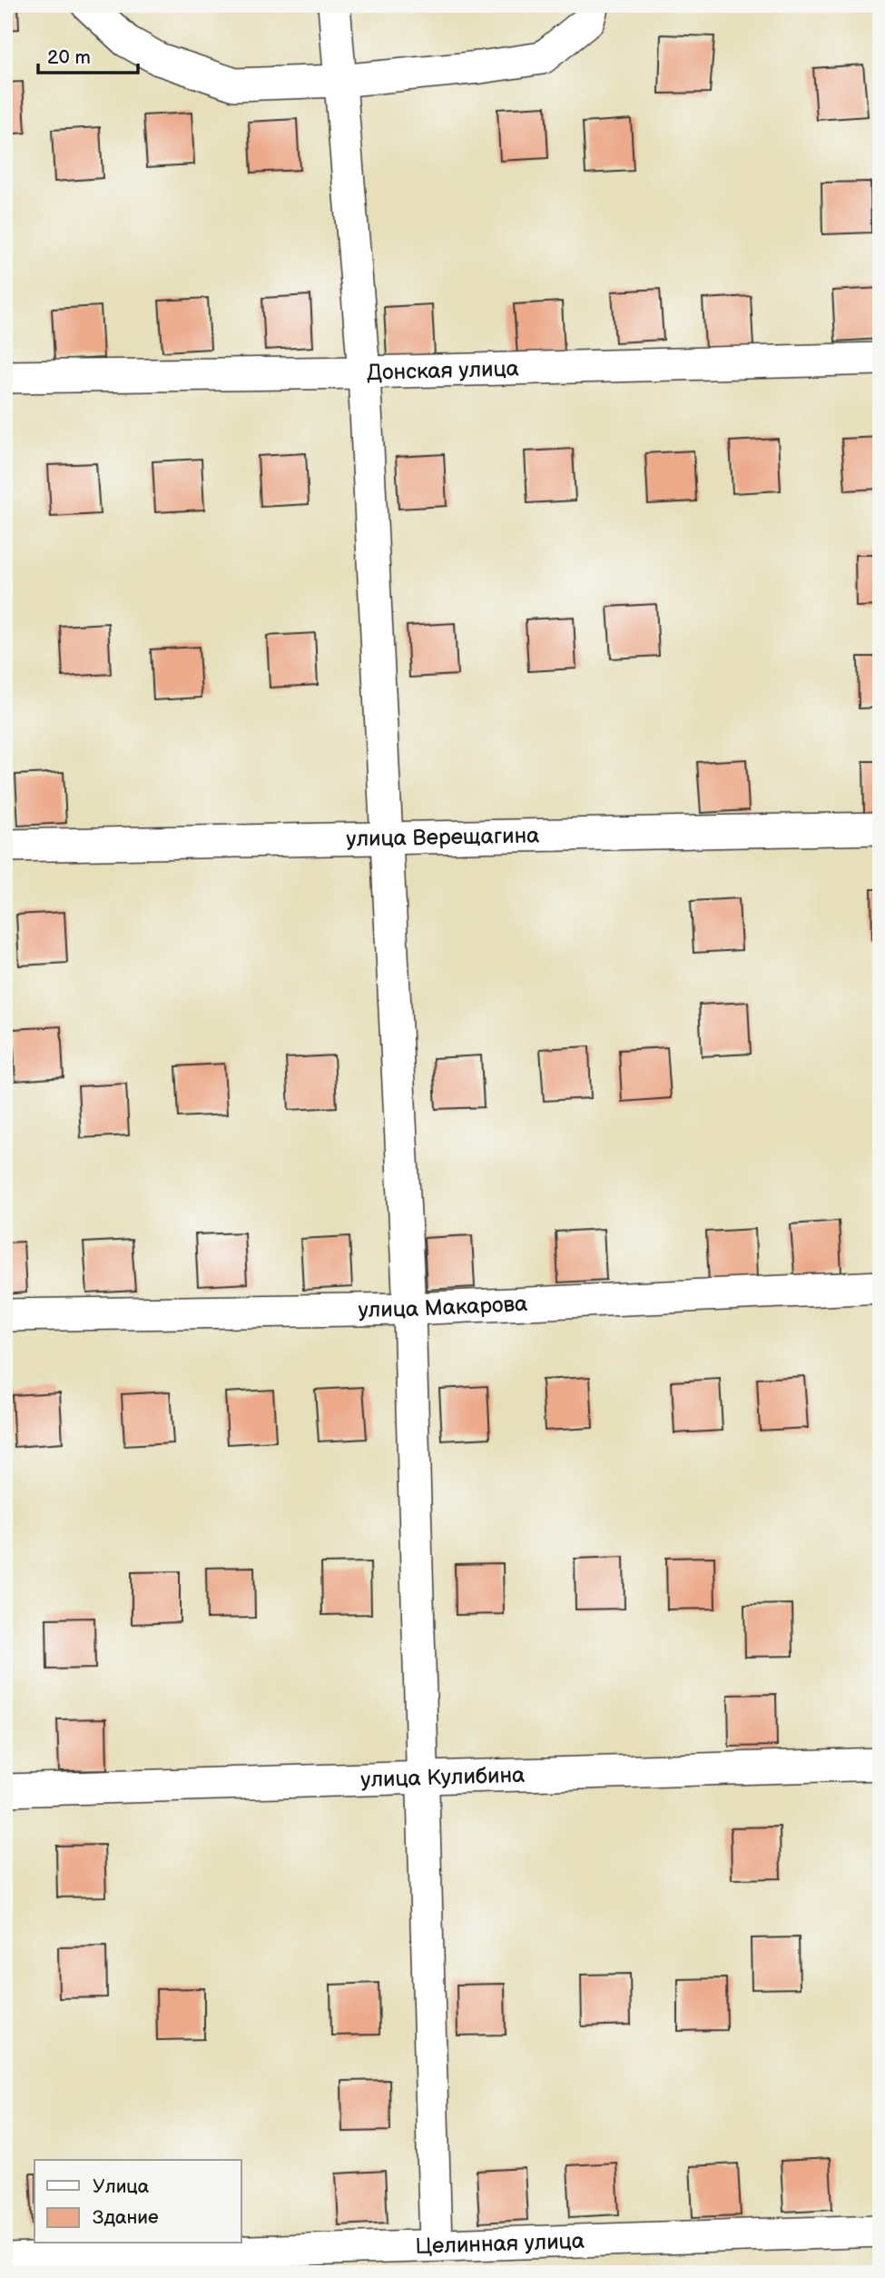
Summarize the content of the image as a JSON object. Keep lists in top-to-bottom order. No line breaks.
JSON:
{"streets":{"street":["Донская улица","улица Верещагина","улица Макарова","улица Кулибина","Целинная улица"]},"legend":["Улица","Здание"],"scale_bar":"20 m"}
